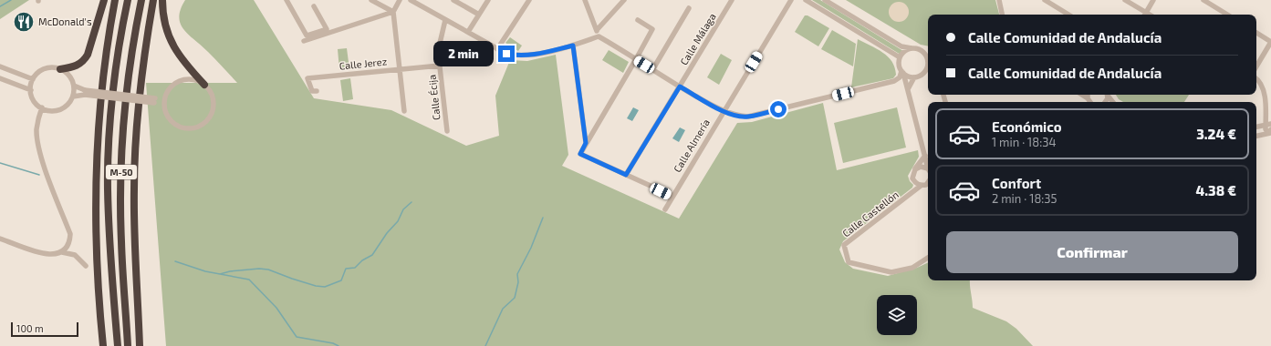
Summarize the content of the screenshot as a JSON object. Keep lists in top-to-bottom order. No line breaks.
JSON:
{"streets":{"highway":["M-50"],"street":["Calle Málaga","Calle Jerez","Calle Écija","Calle Almería","Calle Castellón"]},"crossings":[["Calle Jerez","Calle Écija"]],"places":{"restaurant":["McDonald's"]},"scale_bar":"100 m","page":{"banner":["Calle Comunidad de Andalucía","Calle Comunidad de Andalucía"],"bubble":"2 min","list":[{"name":"Económico","note":"1 min · 18:34","value":"3.24 €"},{"name":"Confort","note":"2 min · 18:35","value":"4.38 €"}],"buttons":"Confirmar","scale":"100 m"}}
